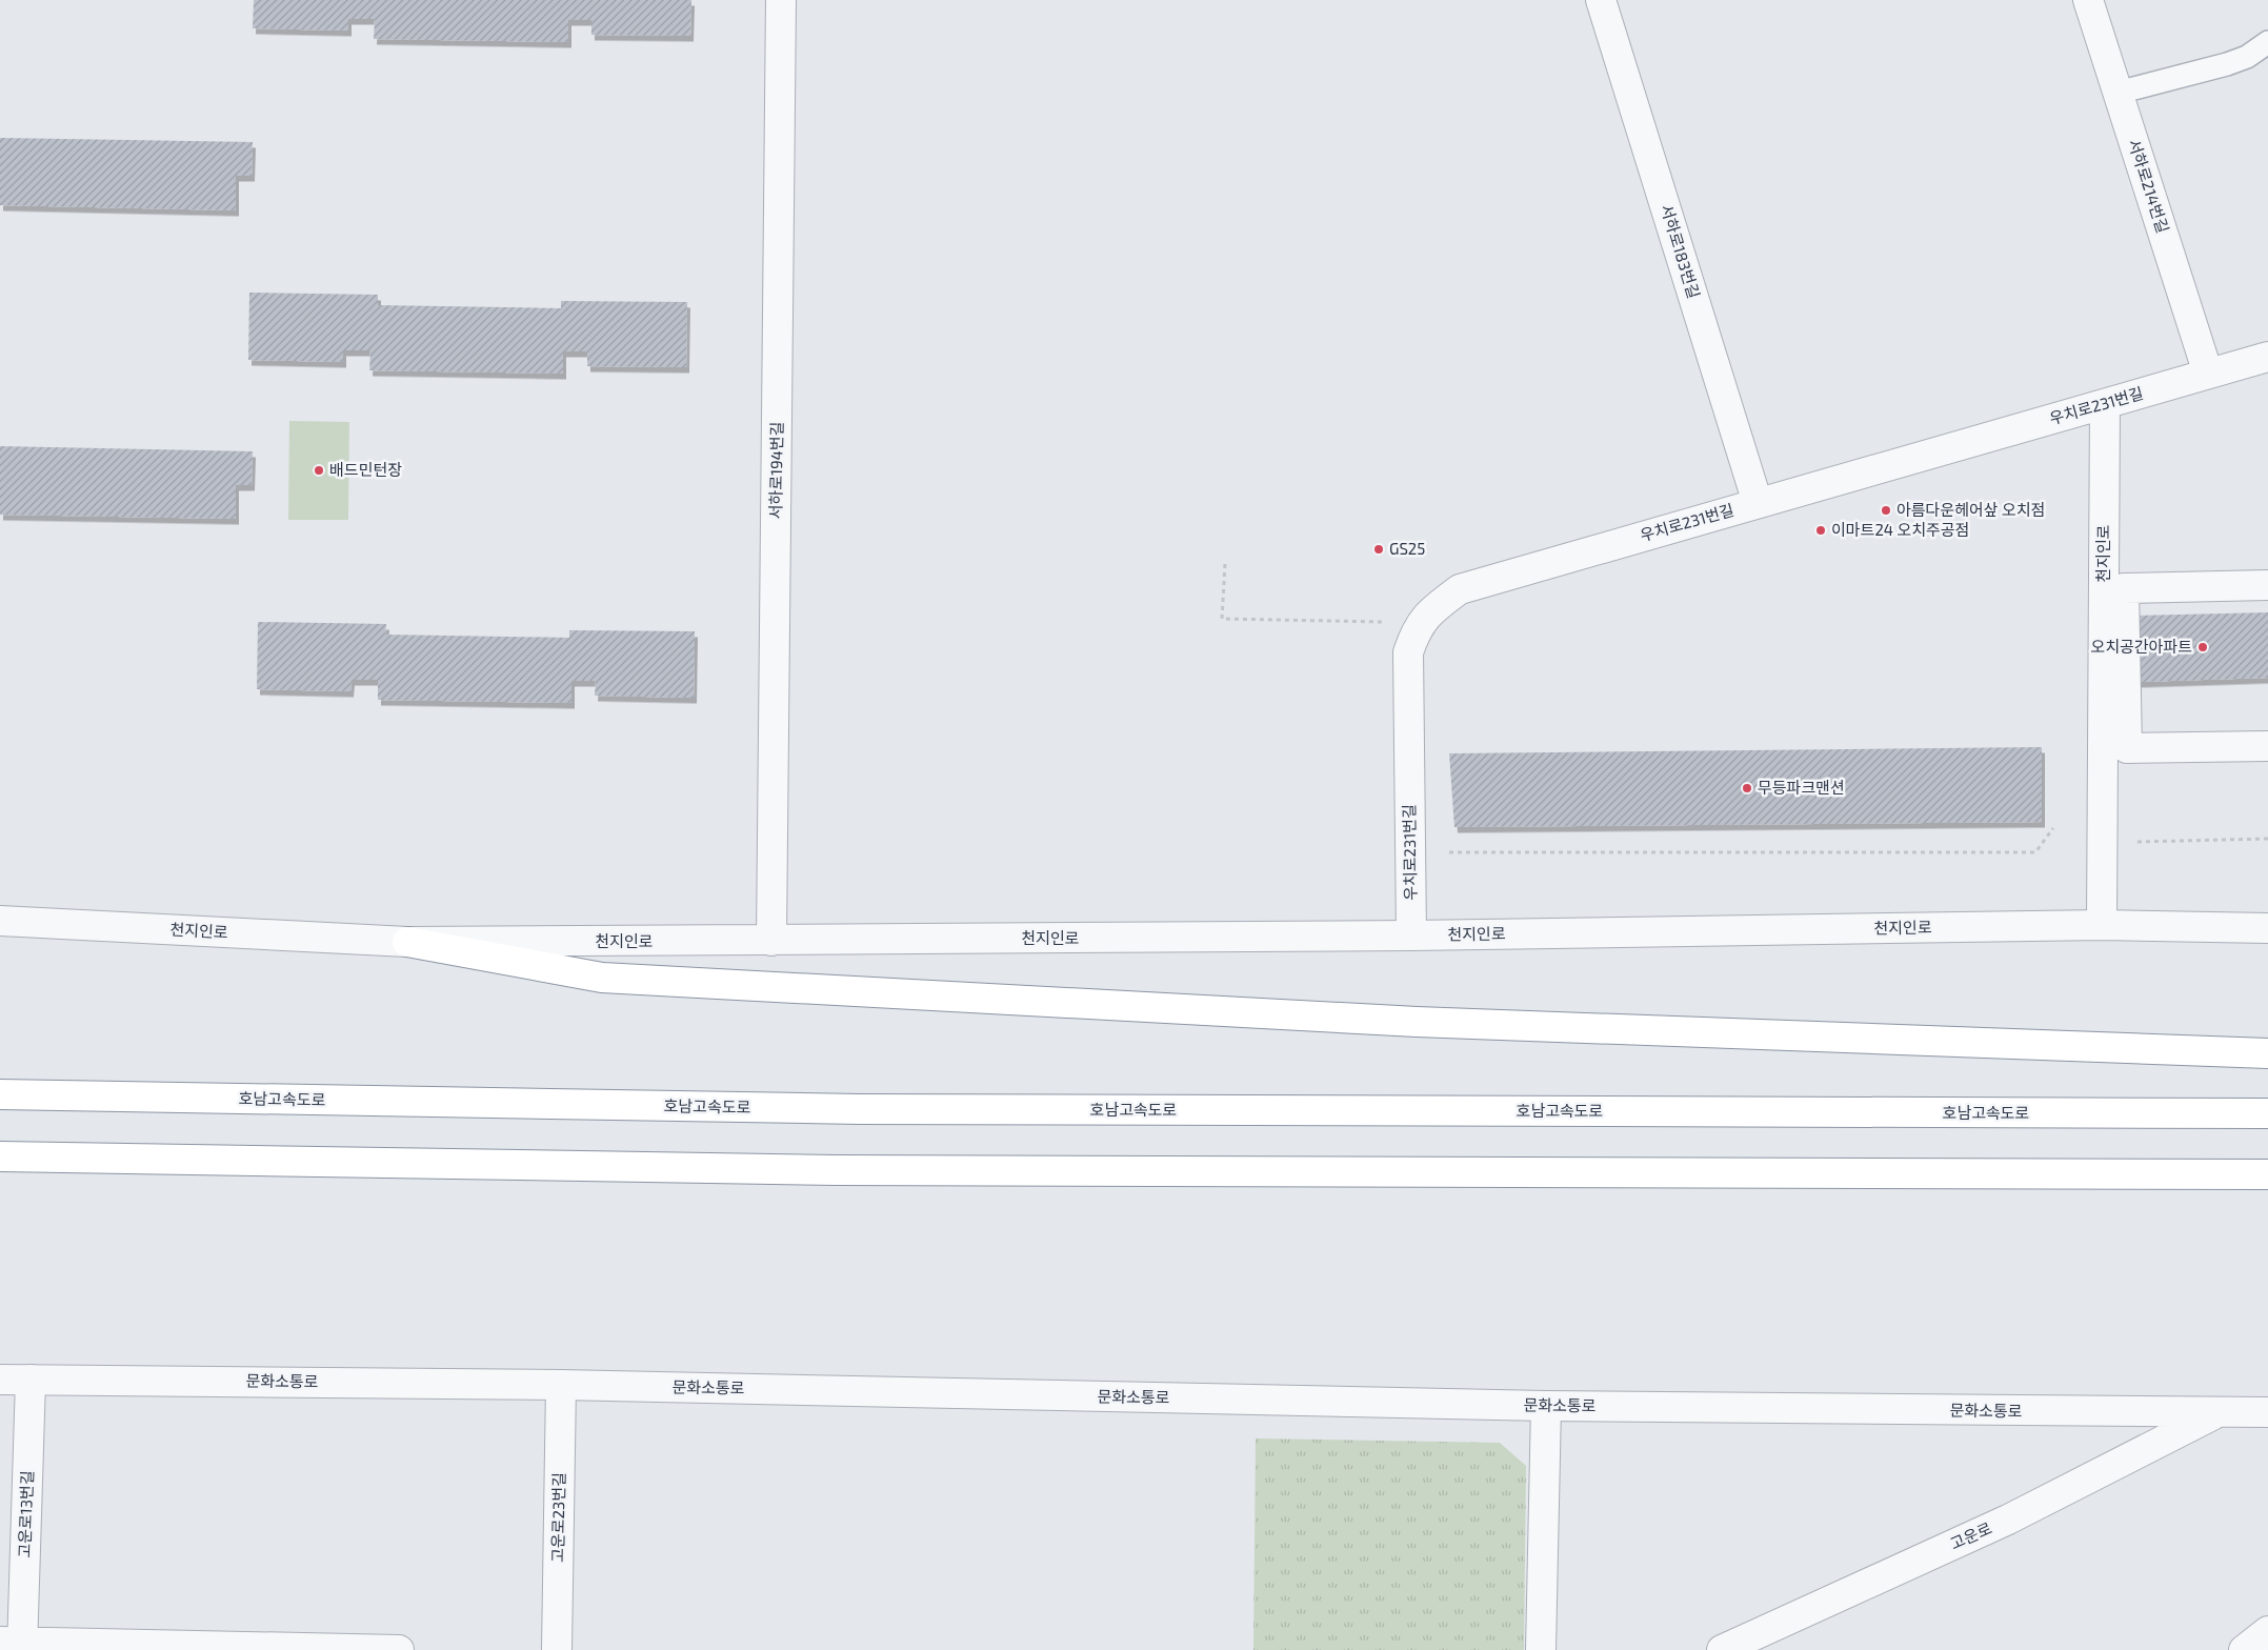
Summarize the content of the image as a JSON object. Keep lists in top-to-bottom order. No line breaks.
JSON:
{"streets":{"highway":["호남고속도로"],"street":["서하로214번길","서하로183번길","우치로231번길","서하로194번길","천지인로","문화소통로","고운로13번길","고운로23번길","고운로"]},"crossings":[["서하로214번길","우치로231번길"],["서하로183번길","우치로231번길"],["우치로231번길","천지인로"],["서하로194번길","천지인로"],["문화소통로","고운로13번길"],["문화소통로","고운로23번길"],["문화소통로","고운로"]],"places":["배드민턴장","아름다운헤어샆 오치점","이마트24 오치주공점","GS25","오치공간아파트","무등파크맨션"]}
